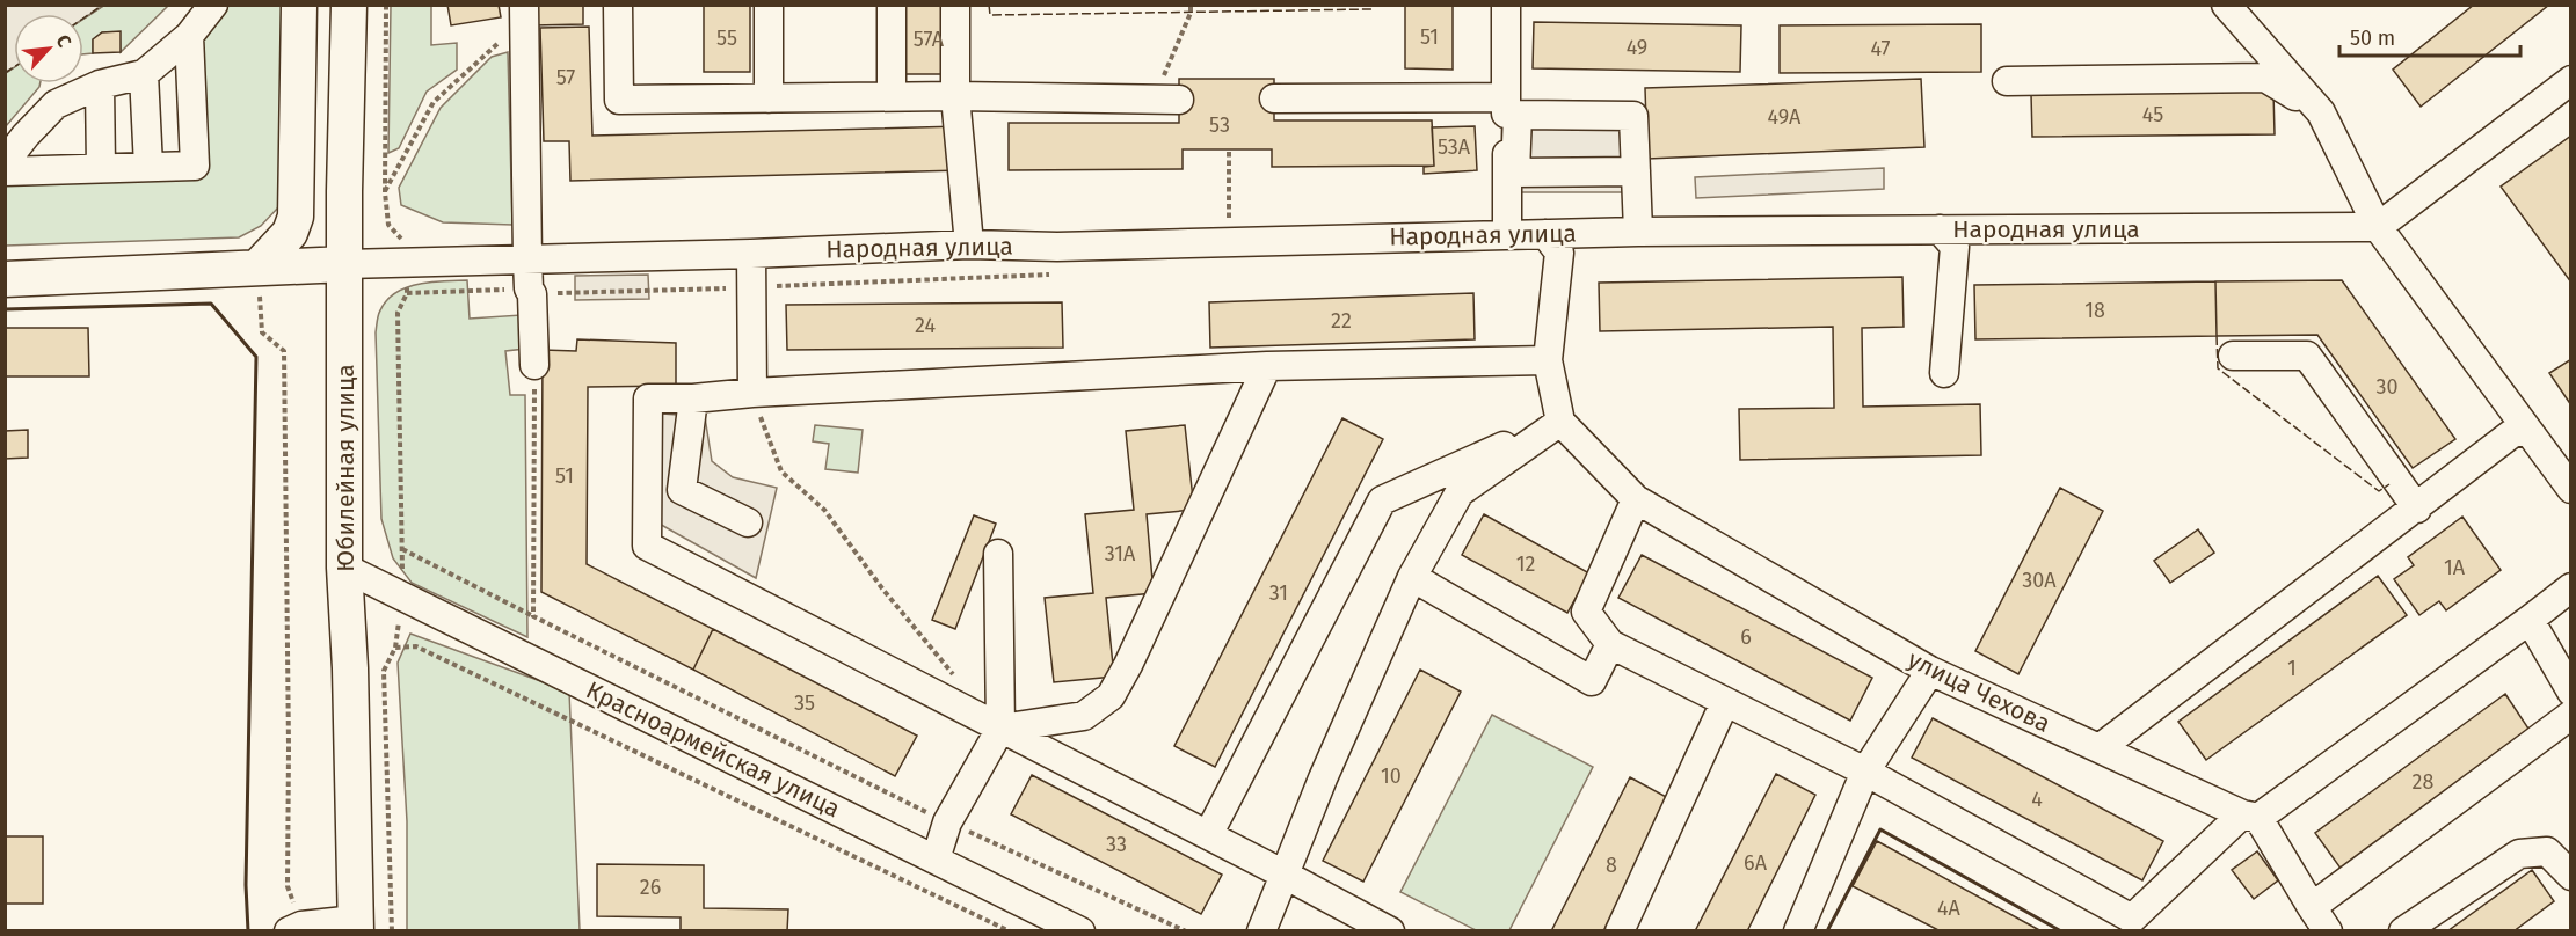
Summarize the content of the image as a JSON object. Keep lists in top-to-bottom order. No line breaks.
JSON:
{"streets":{"main road":["Юбилейная улица"],"street":["Народная улица","улица Чехова","Красноармейская улица"]},"crossings":[["Народная улица","Юбилейная улица"],["Юбилейная улица","Красноармейская улица"]],"house_numbers":["51","55","57А","49","47","57","45","49А","53","53А","18","22","24","30","51","31А","12","1А","30А","31","6","1","35","10","28","4","33","6А","8","26","4А"],"scale_bar":"50 m","north":"top right"}
